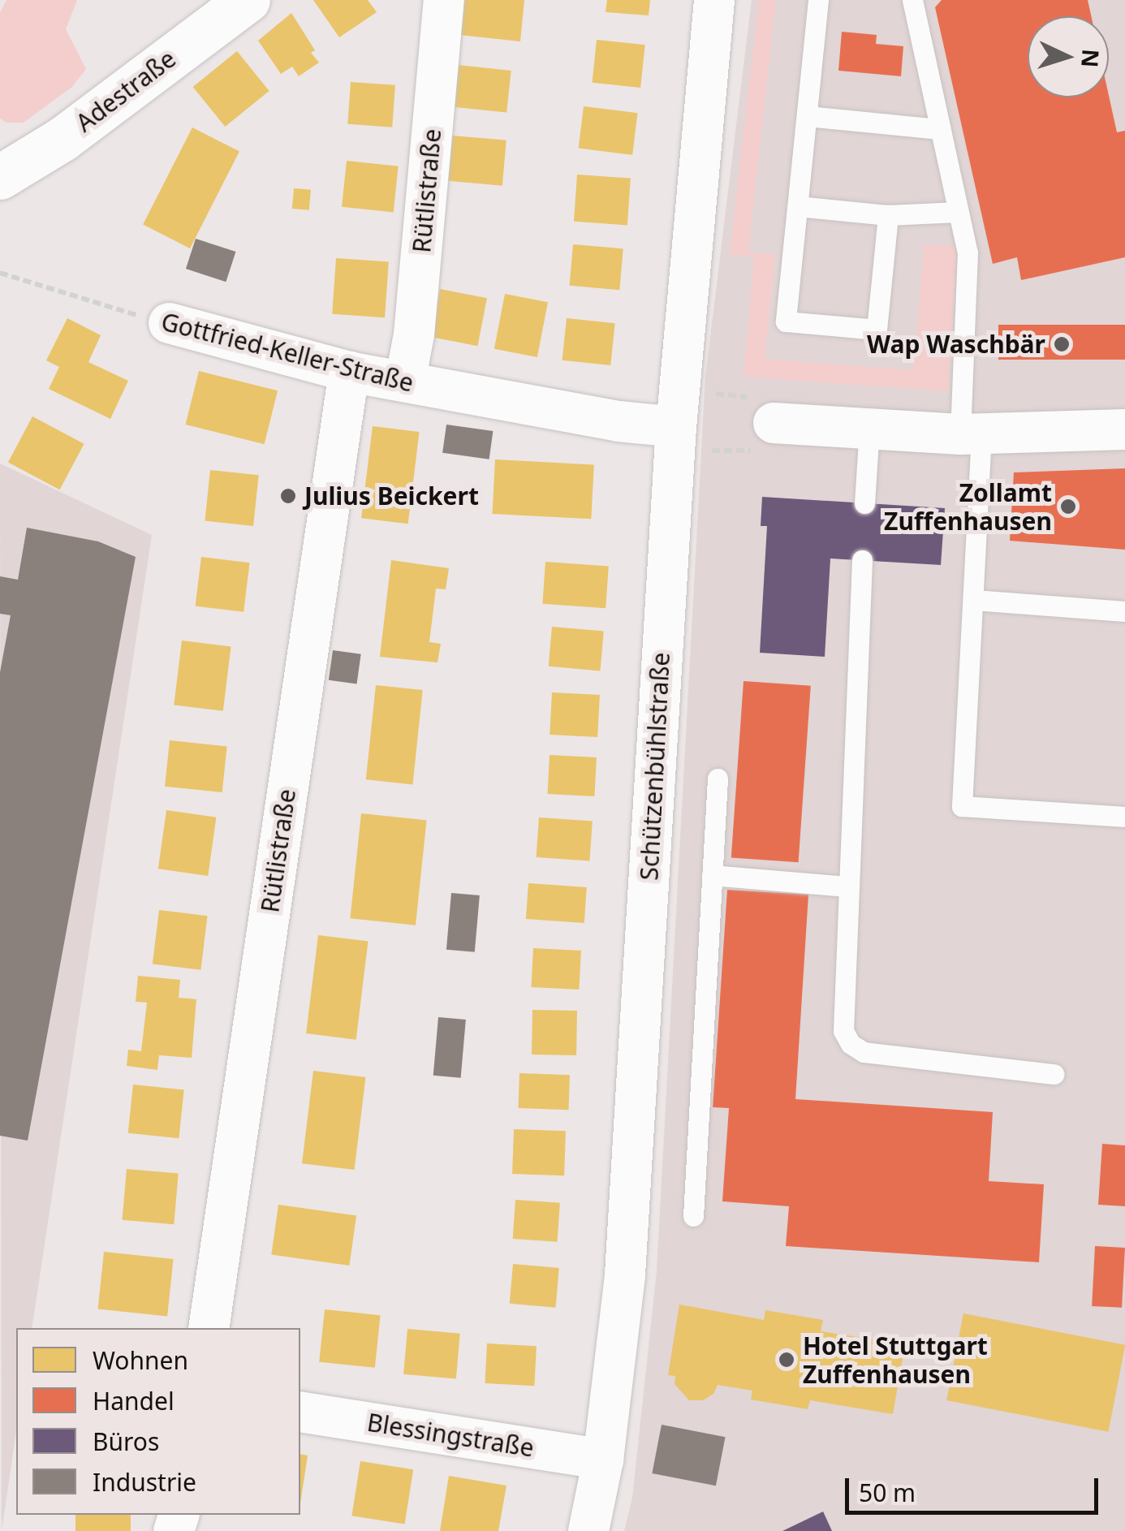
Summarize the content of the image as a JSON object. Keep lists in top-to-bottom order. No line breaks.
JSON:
{"streets":{"street":["Adestraße","Rütlistraße","Gottfried-Keller-Straße","Schützenbühlstraße","Blessingstraße"]},"crossings":[["Rütlistraße","Gottfried-Keller-Straße"],["Gottfried-Keller-Straße","Schützenbühlstraße"],["Schützenbühlstraße","Blessingstraße"]],"places":["Wap Waschbär","Julius Beickert","Zollamt Zuffenhausen","Hotel Stuttgart Zuffenhausen"],"legend":["Wohnen","Handel","Büros","Industrie"],"scale_bar":"50 m","north":"right"}
